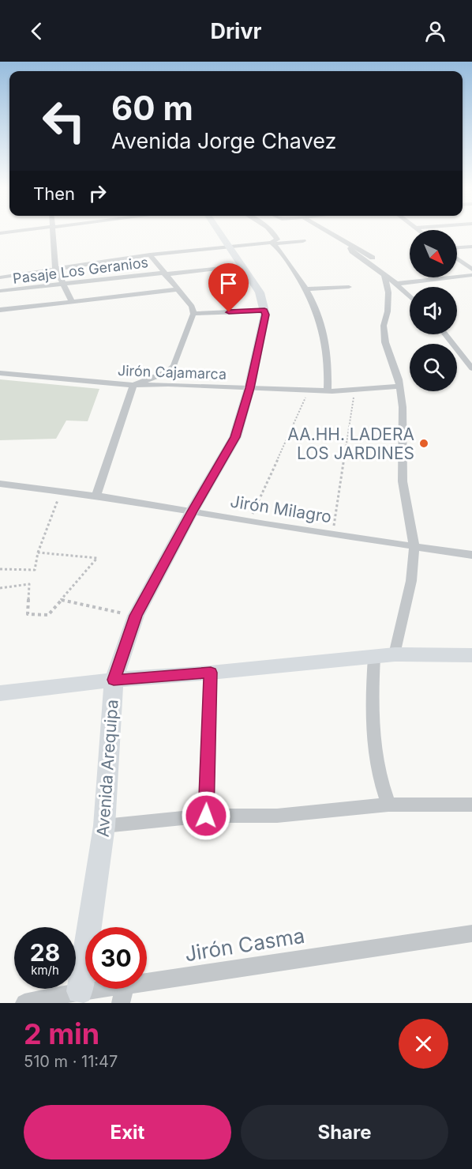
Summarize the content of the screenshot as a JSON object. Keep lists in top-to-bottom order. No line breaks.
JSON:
{"streets":{"main road":["Avenida Arequipa"],"street":["Pasaje Los Geranios","Jirón Cajamarca","Jirón Milagro","Jirón Casma"]},"crossings":[["Pasaje Los Geranios","Avenida Arequipa"],["Jirón Cajamarca","Avenida Arequipa"],["Jirón Milagro","Avenida Arequipa"],["Avenida Arequipa","Jirón Casma"]],"places":["AA.HH. LADERA LOS JARDINES"],"north":"bottom right","page":{"header":"Drivr","turn":["60 m","Avenida Jorge Chavez"],"then":"Then","speed":"28 km/h","limit":"30","heading":["2 min","510 m · 11:47"],"buttons":["Exit","Share"]}}
